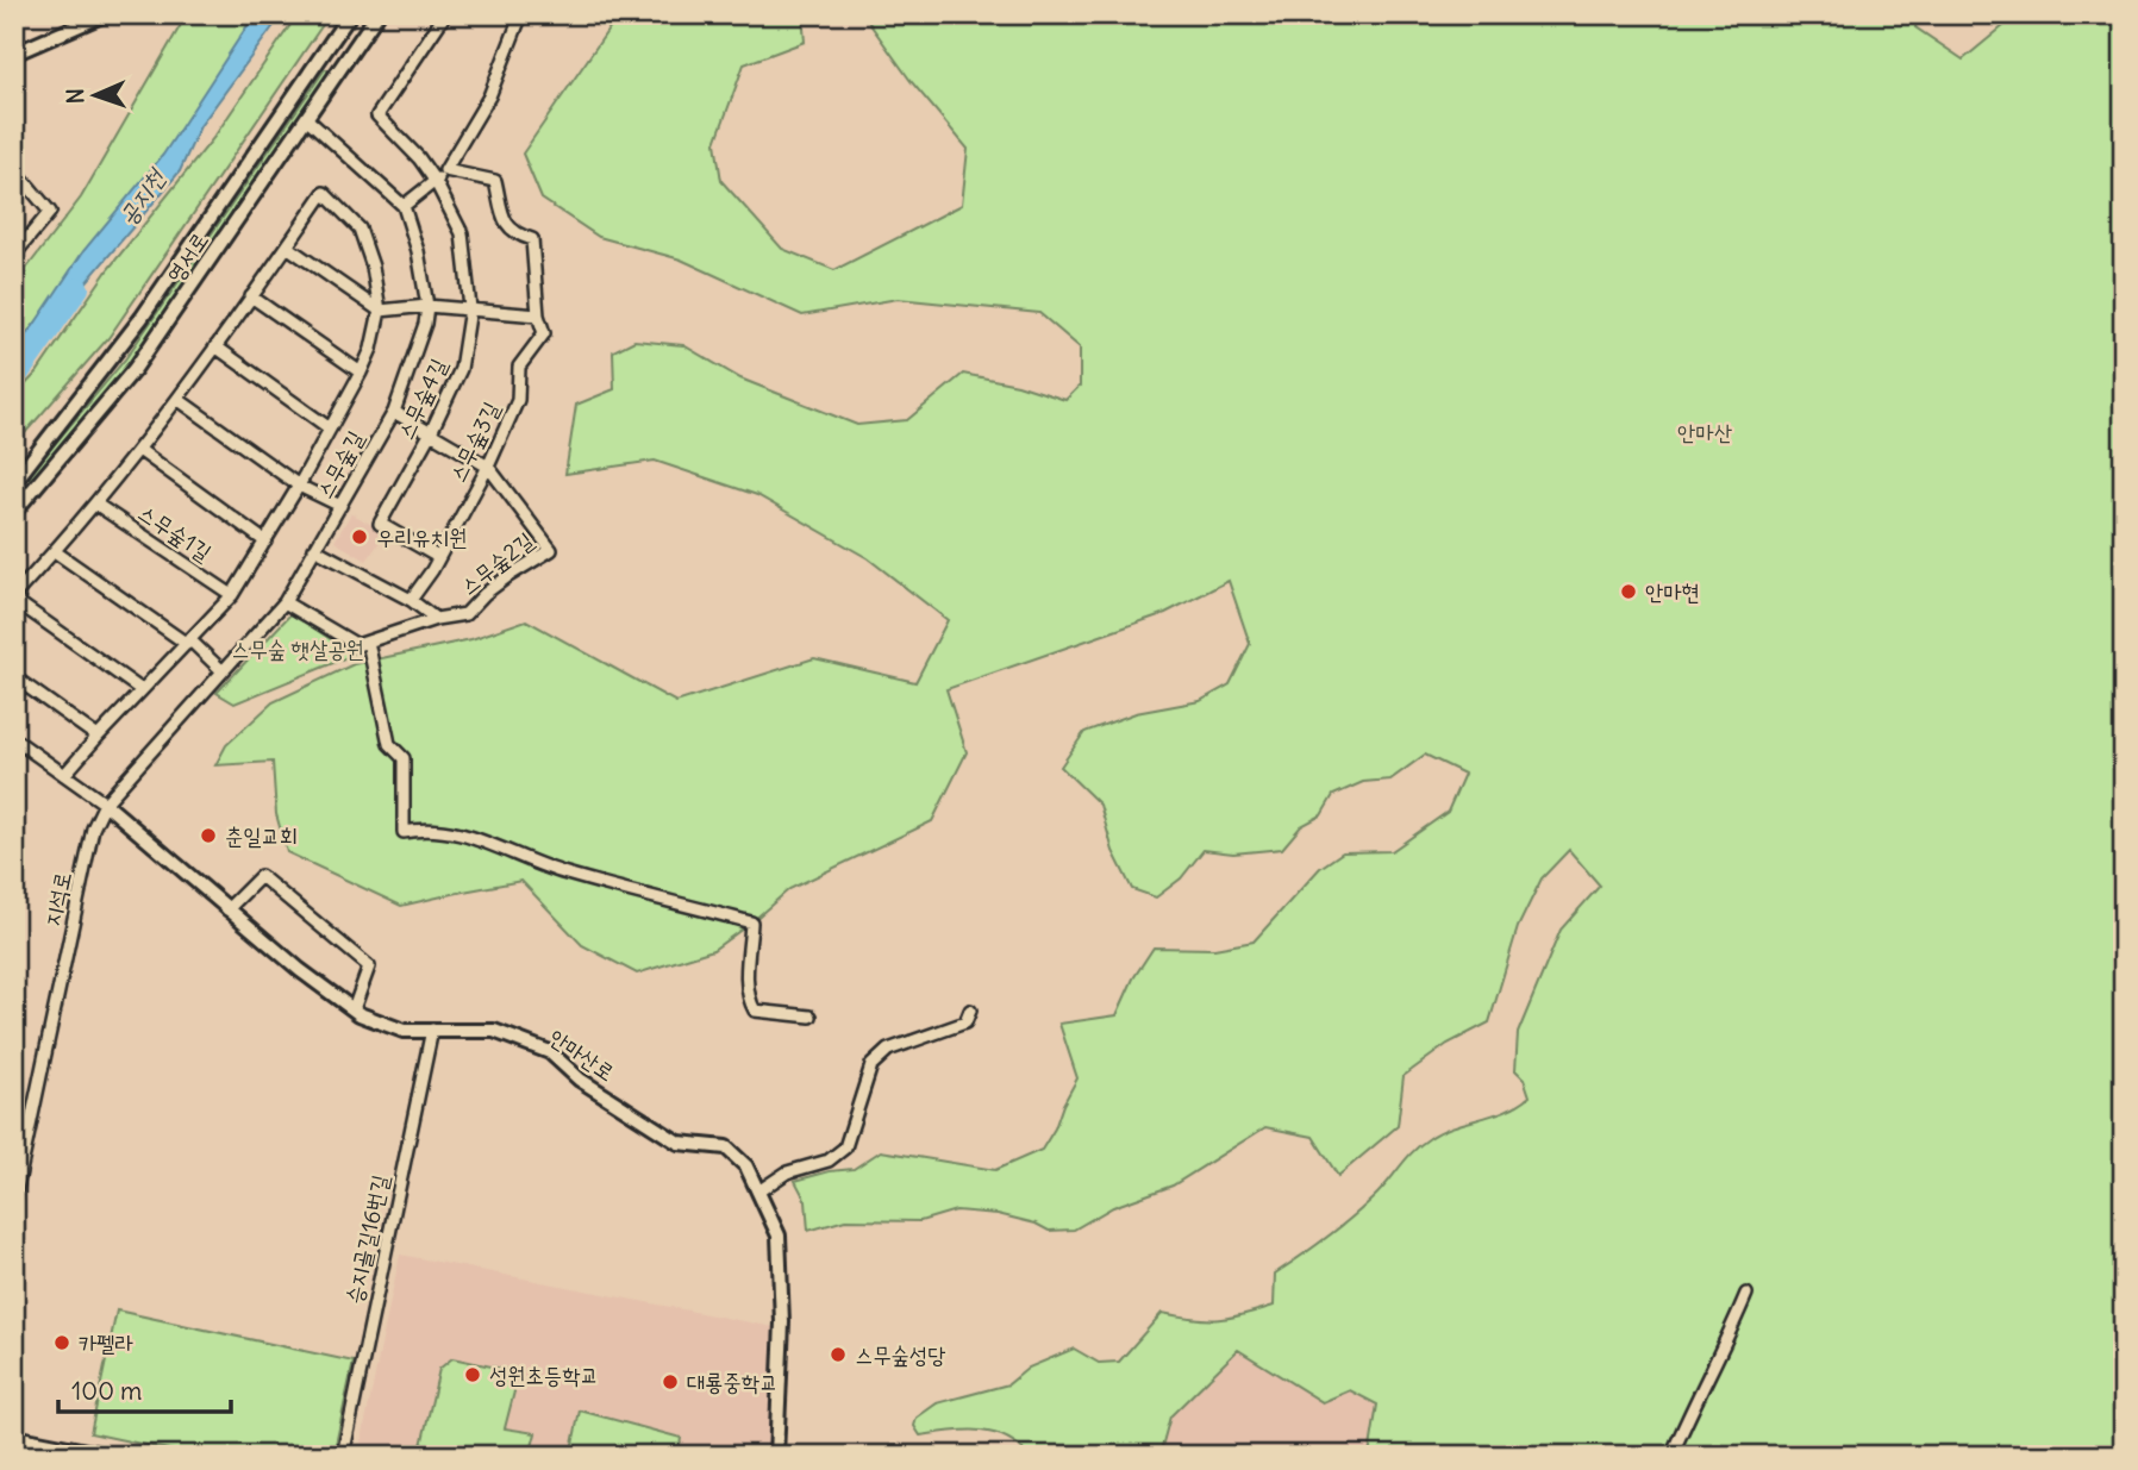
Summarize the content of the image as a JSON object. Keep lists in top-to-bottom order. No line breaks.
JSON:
{"streets":{"street":["영서로","스무숲4길","스무숲3길","스무숲길","스무숲1길","스무숲2길","지석로","안마산로","승지골길16번길"]},"crossings":[["스무숲4길","스무숲3길"],["스무숲3길","스무숲2길"],["스무숲길","지석로"],["스무숲길","안마산로"],["지석로","안마산로"],["안마산로","승지골길16번길"]],"water":["공지천"],"parks":["안마산","스무숲 햇살공원"],"places":["우리유치원","안마현","춘일교회","카펠라","스무숲성당","성원초등학교","대룡중학교"],"scale_bar":"100 m","north":"left"}
